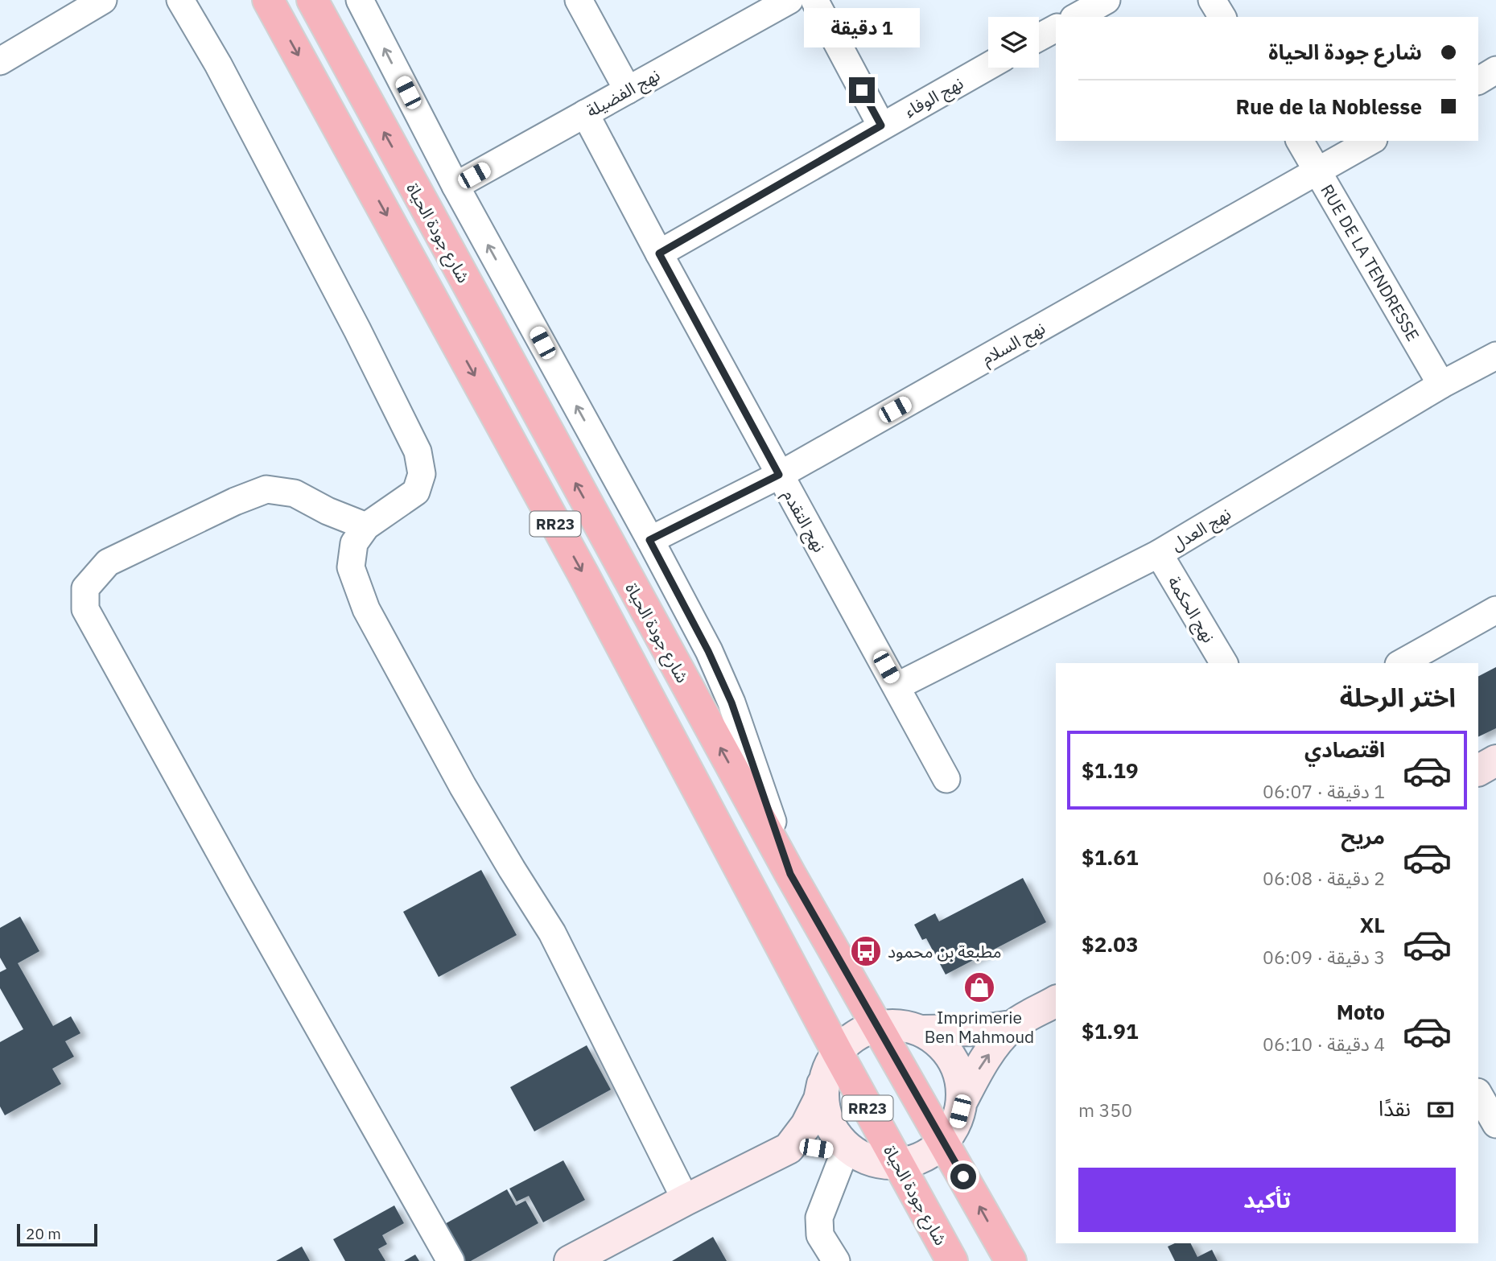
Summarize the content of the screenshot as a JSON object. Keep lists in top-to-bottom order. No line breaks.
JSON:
{"streets":{"highway":["شارع جودة الحياة","RR23"],"street":["نهج الفضيلة","نهج الوفاء","RUE DE LA TENDRESSE","نهج السلام","نهج التقدم","نهج العدل","نهج الحكمة"]},"crossings":[["نهج الفضيلة","نهج التقدم"],["نهج الوفاء","نهج التقدم"],["RUE DE LA TENDRESSE","نهج السلام"],["RUE DE LA TENDRESSE","نهج العدل"],["نهج السلام","نهج التقدم"],["نهج التقدم","نهج العدل"],["نهج العدل","نهج الحكمة"]],"places":{"bus stop":["مطبعة بن محمود"],"shop":["Imprimerie Ben Mahmoud"]},"scale_bar":"20 m","page":{"bubble":"1 دقيقة","banner":["شارع جودة الحياة","Rue de la Noblesse"],"heading":"اختر الرحلة","list":[{"name":"اقتصادي","note":"1 دقيقة · 06:07","value":"$1.19"},{"name":"مريح","note":"2 دقيقة · 06:08","value":"$1.61"},{"name":"XL","note":"3 دقيقة · 06:09","value":"$2.03"},{"name":"Moto","note":"4 دقيقة · 06:10","value":"$1.91"}],"pay":["نقدًا","350 m"],"buttons":"تأكيد","scale":"20 m"}}
